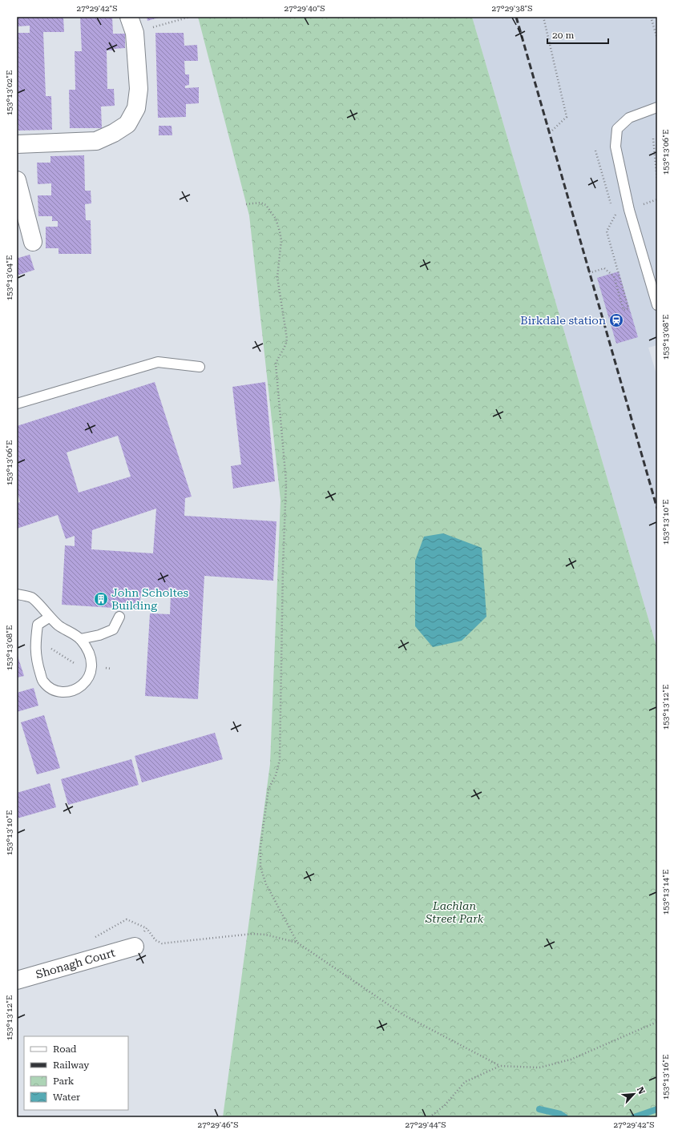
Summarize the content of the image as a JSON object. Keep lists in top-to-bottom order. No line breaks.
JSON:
{"streets":{"street":["Shonagh Court"]},"parks":["Lachlan Street Park"],"places":{"station":["Birkdale station"],"building":["John Scholtes Building"]},"legend":["Road","Railway","Park","Water"],"scale_bar":"20 m","north":"top right","coordinates":["27°29'42\"S","27°29'40\"S","27°29'38\"S","153°13'02\"E","153°13'06\"E","153°13'04\"E","153°13'08\"E","153°13'10\"E","153°13'12\"E","153°13'14\"E","153°13'16\"E","27°29'46\"S","27°29'44\"S"]}
